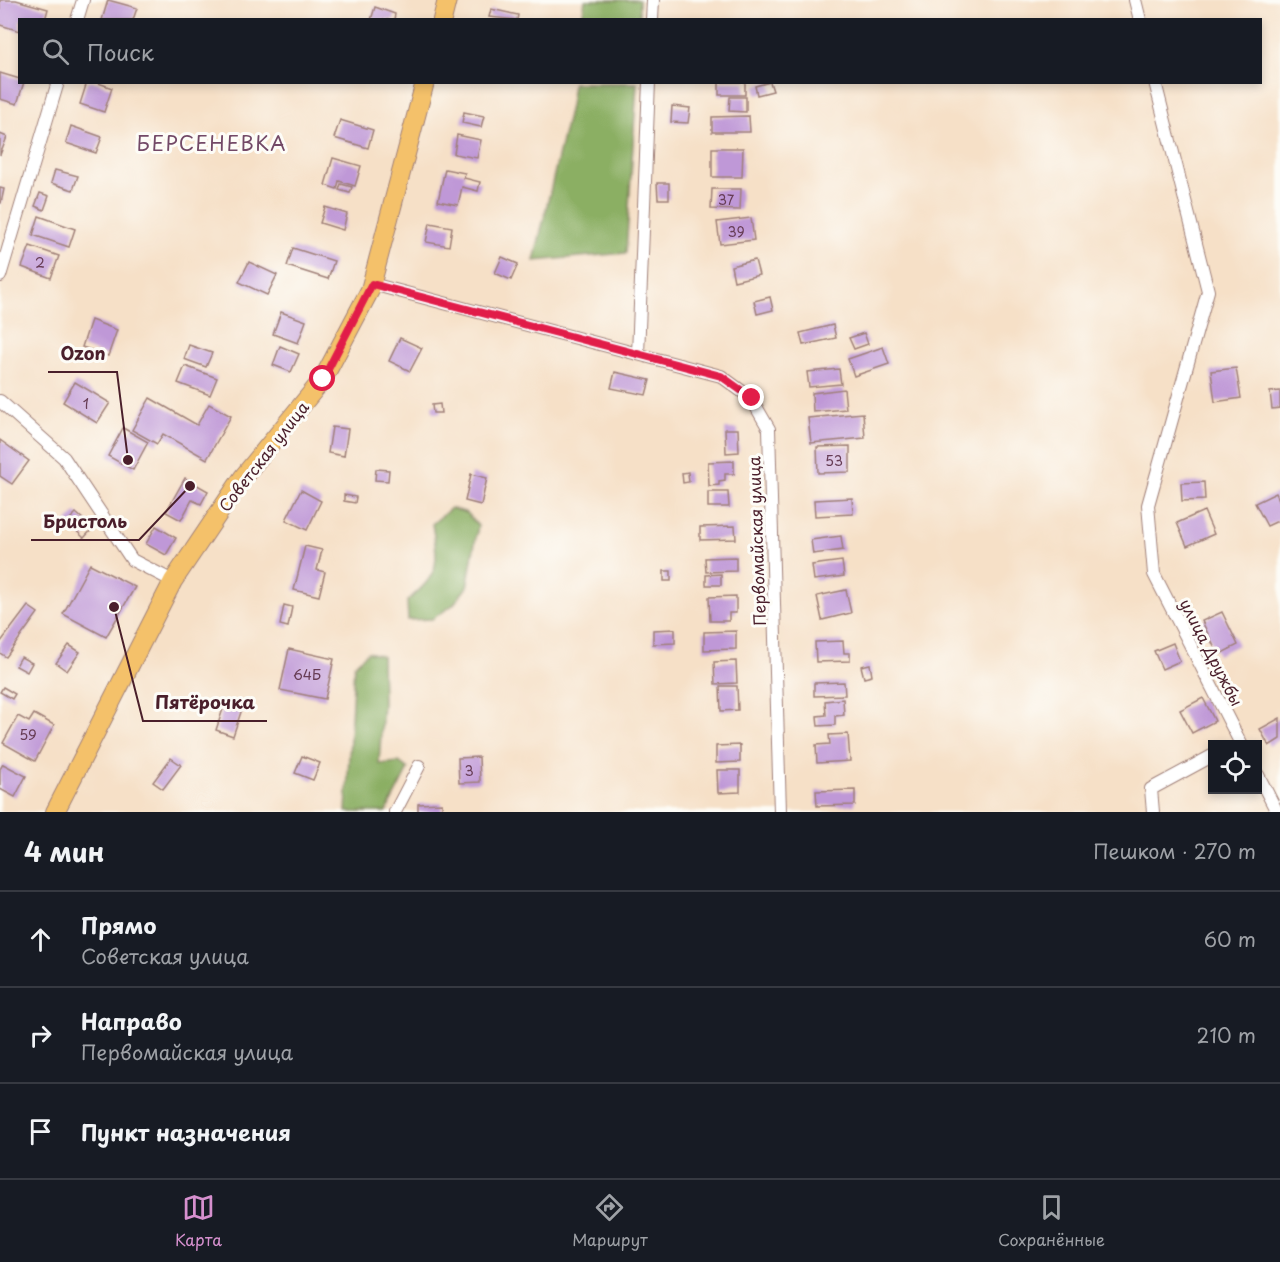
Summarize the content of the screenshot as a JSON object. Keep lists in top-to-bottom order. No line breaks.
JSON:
{"streets":{"main road":["Советская улица"],"street":["Первомайская улица","улица Дружбы"]},"crossings":[["Советская улица","Первомайская улица"]],"districts":["БЕРСЕНЕВКА"],"places":["Ozon","Бристоль","Пятёрочка"],"house_numbers":["37","39","2","1","53","64Б","59","3"],"page":{"search":"Поиск","heading":["4 мин","Пешком · 270 m"],"list":[["Прямо","Советская улица","60 m"],["Направо","Первомайская улица","210 m"],"Пункт назначения"],"nav":["Карта","Маршрут","Сохранённые"]}}
